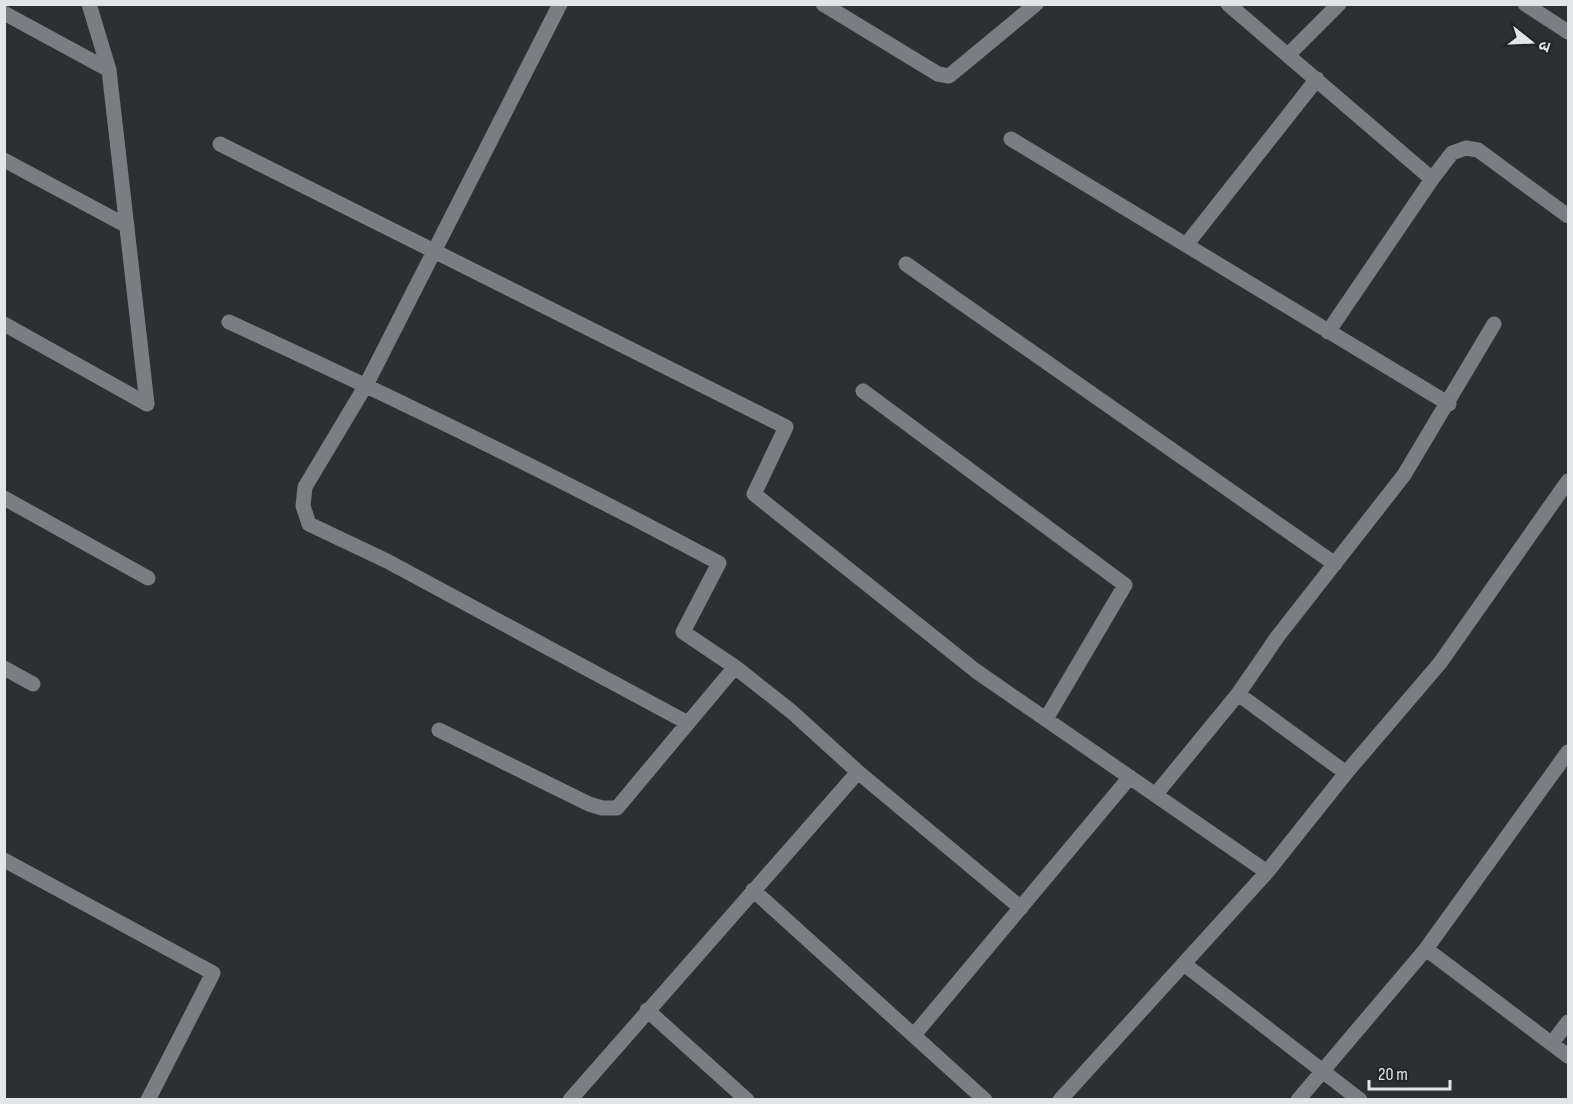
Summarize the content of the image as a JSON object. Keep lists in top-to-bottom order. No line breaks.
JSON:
{"scale_bar":"20 m","north":"right"}
